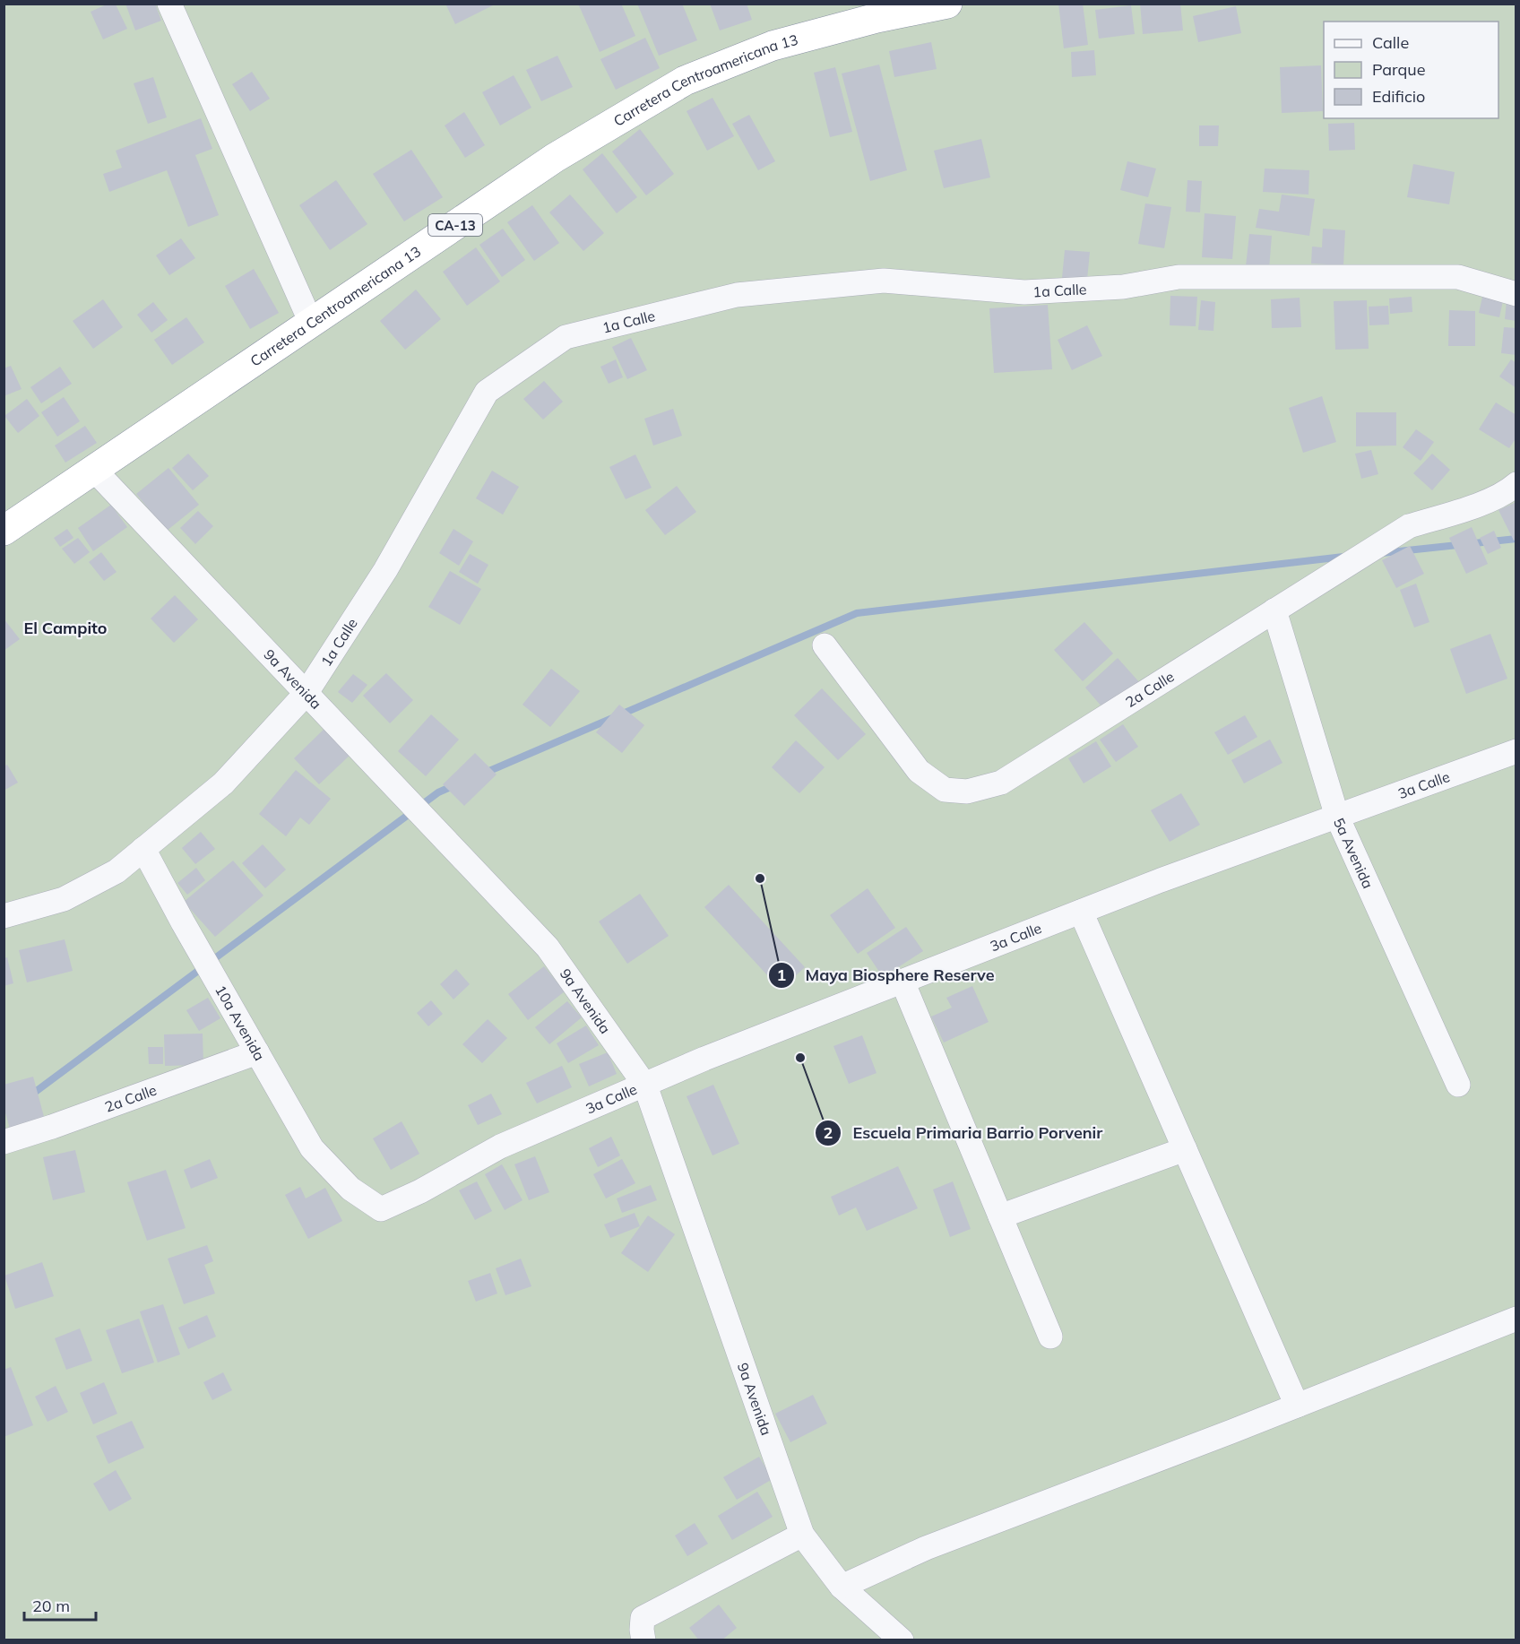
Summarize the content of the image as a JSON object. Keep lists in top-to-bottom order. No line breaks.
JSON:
{"streets":{"highway":["Carretera Centroamericana 13","CA-13"],"street":["1a Calle","9a Avenida","2a Calle","3a Calle","5a Avenida","10a Avenida"]},"crossings":[["Carretera Centroamericana 13","9a Avenida"],["1a Calle","9a Avenida"],["1a Calle","10a Avenida"],["9a Avenida","3a Calle"],["2a Calle","5a Avenida"],["2a Calle","10a Avenida"],["3a Calle","5a Avenida"],["3a Calle","10a Avenida"]],"districts":["El Campito"],"places":["Maya Biosphere Reserve","Escuela Primaria Barrio Porvenir"],"legend":["Calle","Parque","Edificio"],"scale_bar":"20 m"}
